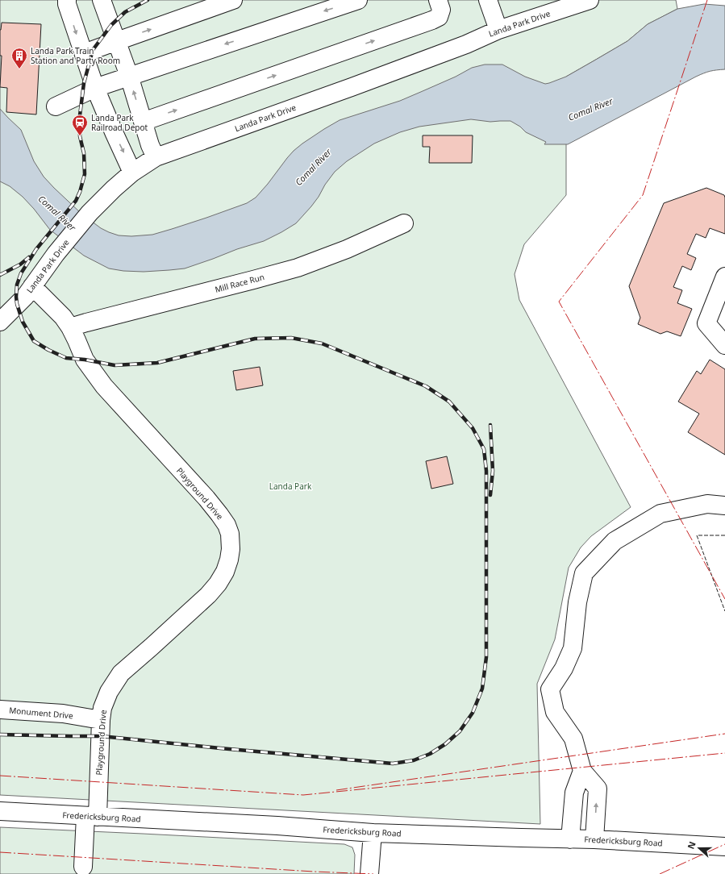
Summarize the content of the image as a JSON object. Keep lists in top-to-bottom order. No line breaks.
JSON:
{"streets":{"street":["Landa Park Drive","Mill Race Run","Playground Drive","Monument Drive","Fredericksburg Road"]},"crossings":[["Landa Park Drive","Playground Drive"],["Mill Race Run","Playground Drive"],["Playground Drive","Monument Drive"],["Playground Drive","Fredericksburg Road"]],"water":["Comal River"],"parks":["Landa Park"],"places":{"building":["Landa Park Train Station and Party Room"],"station":["Landa Park Railroad Depot"]},"north":"left"}
